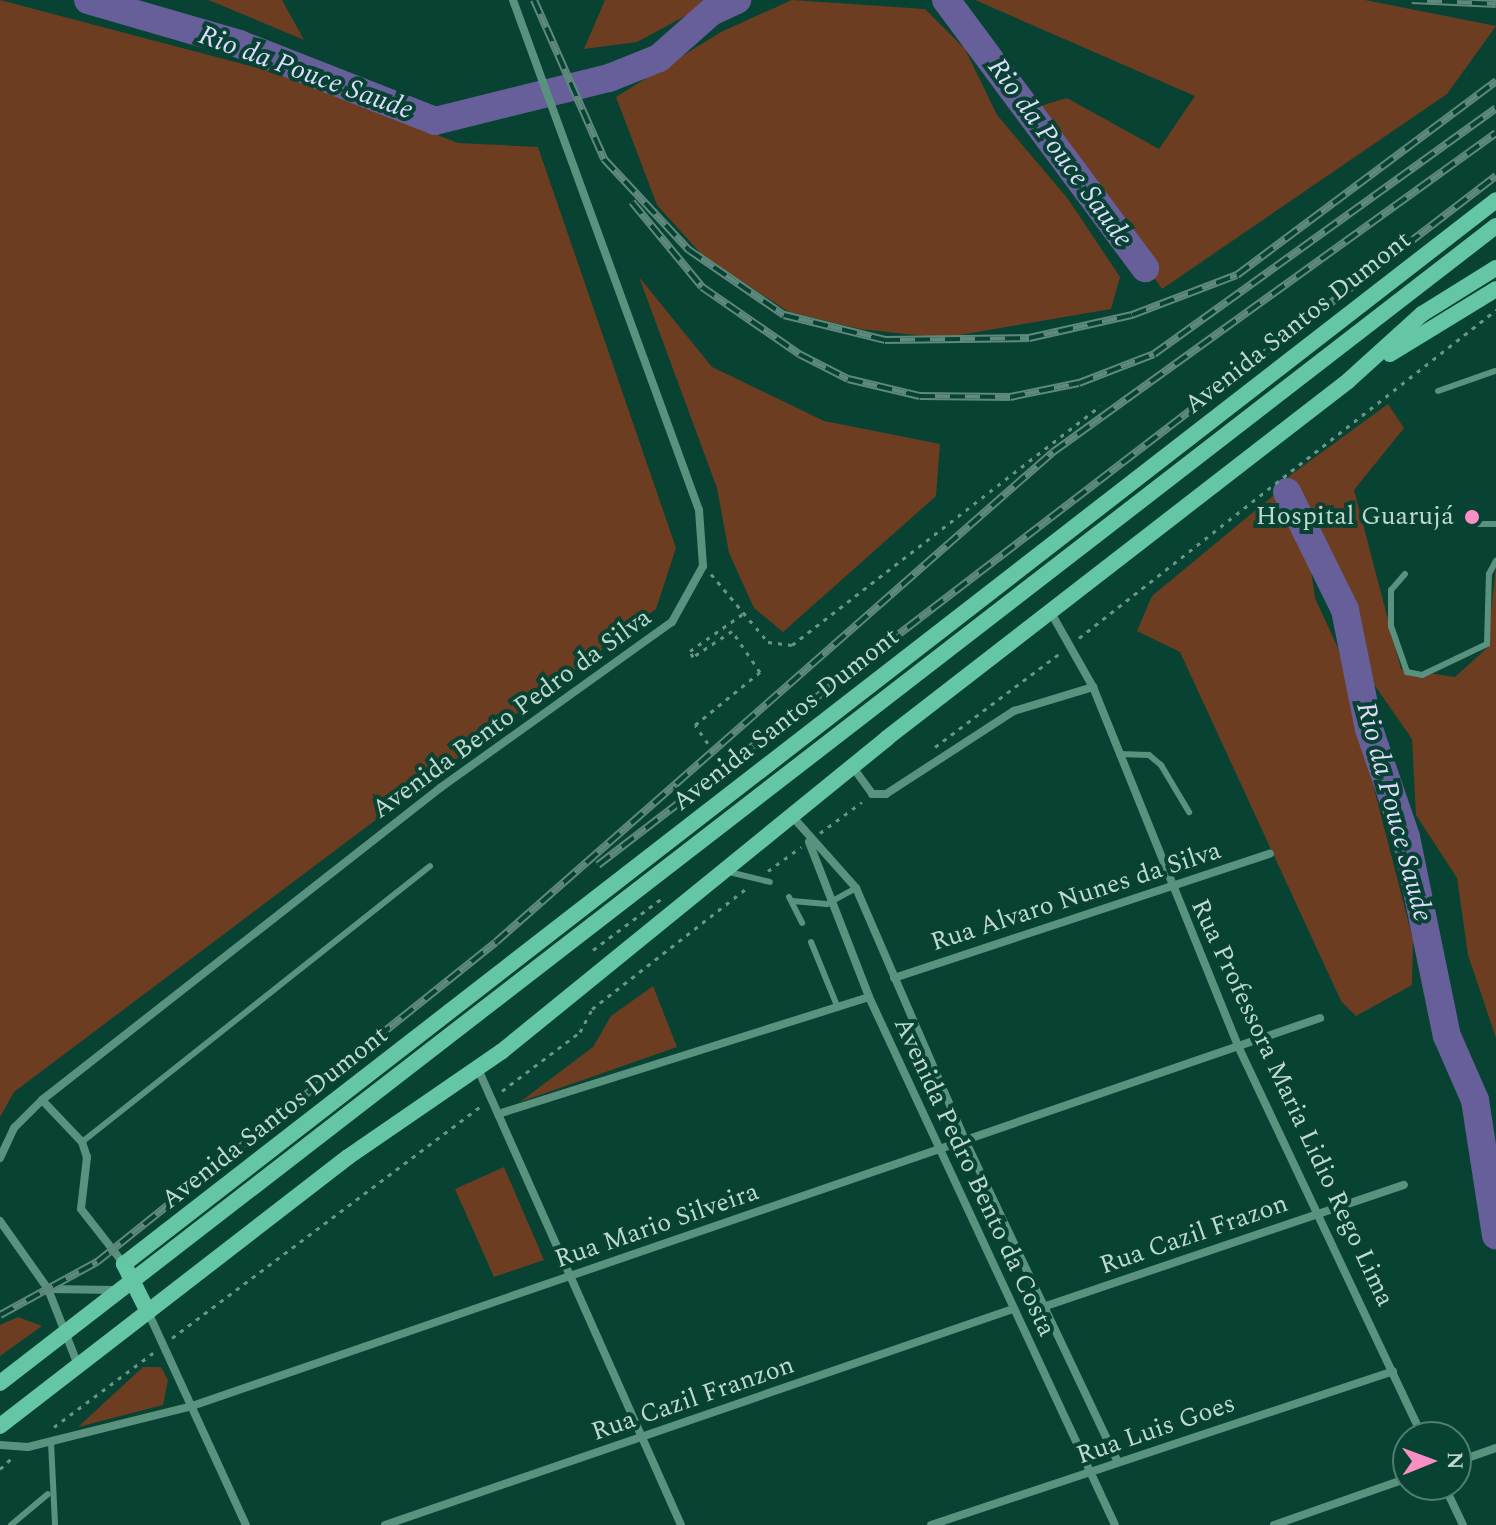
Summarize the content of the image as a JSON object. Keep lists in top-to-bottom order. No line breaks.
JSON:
{"streets":{"main road":["Avenida Santos Dumont"],"street":["Avenida Bento Pedro da Silva","Rua Alvaro Nunes da Silva","Rua Professora Maria Lidio Rego Lima","Avenida Pedro Bento da Costa","Rua Mario Silveira","Rua Cazil Frazon","Rua Cazil Franzon","Rua Luis Goes"]},"crossings":[["Rua Alvaro Nunes da Silva","Rua Professora Maria Lidio Rego Lima"],["Rua Alvaro Nunes da Silva","Avenida Pedro Bento da Costa"],["Rua Professora Maria Lidio Rego Lima","Rua Mario Silveira"],["Rua Professora Maria Lidio Rego Lima","Rua Cazil Frazon"],["Rua Professora Maria Lidio Rego Lima","Rua Luis Goes"],["Avenida Pedro Bento da Costa","Rua Mario Silveira"],["Avenida Pedro Bento da Costa","Rua Cazil Frazon"],["Avenida Pedro Bento da Costa","Rua Cazil Franzon"],["Avenida Pedro Bento da Costa","Rua Luis Goes"]],"water":["Rio da Pouce Saude"],"places":["Hospital Guarujá"],"north":"right"}
